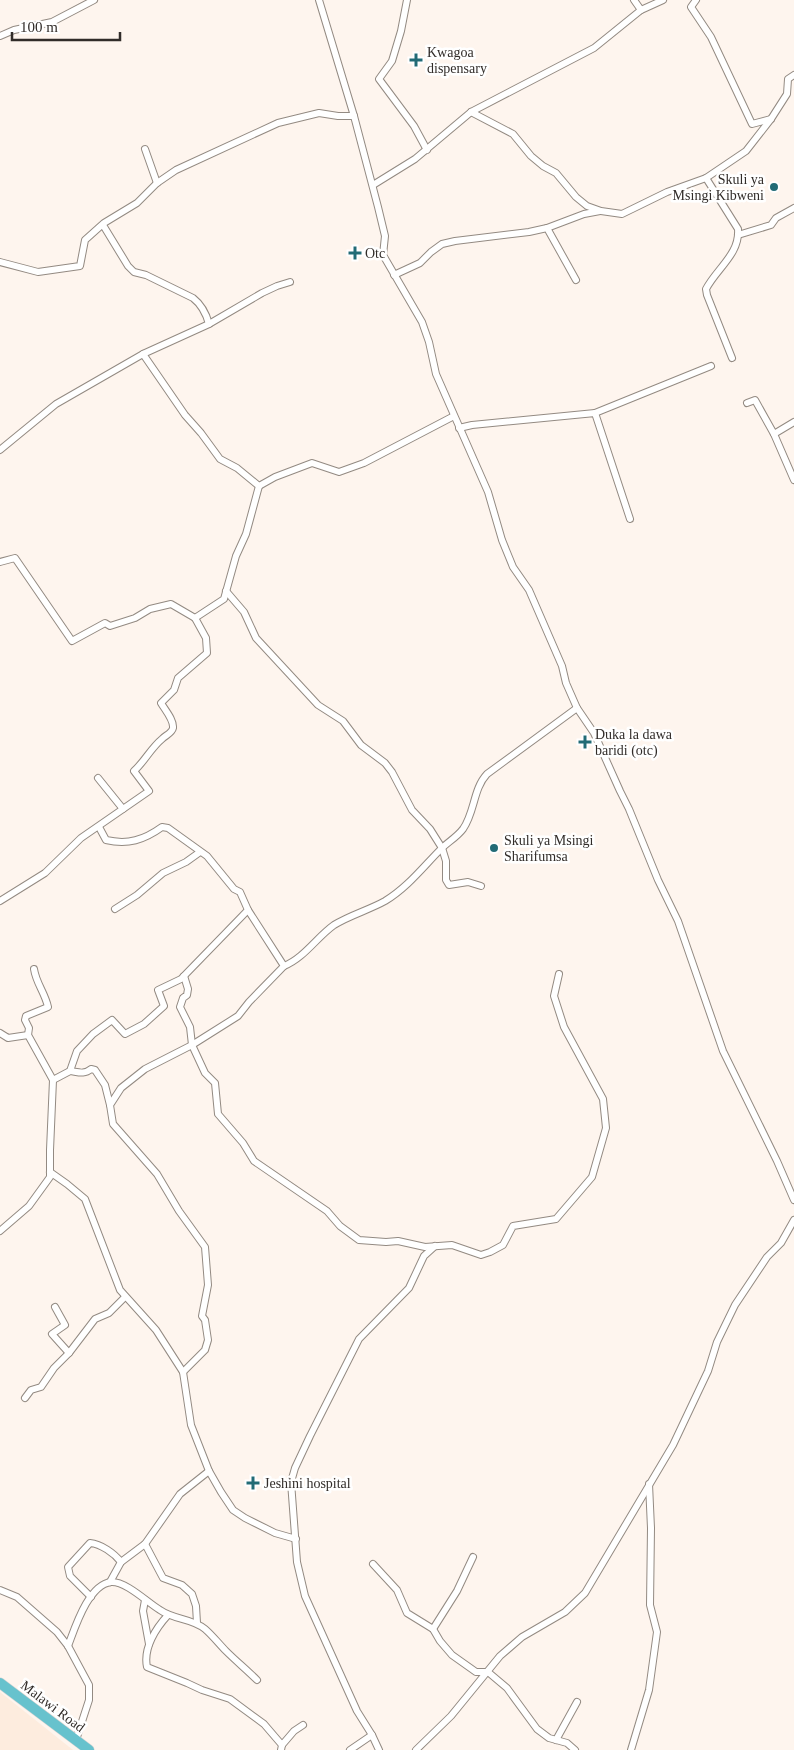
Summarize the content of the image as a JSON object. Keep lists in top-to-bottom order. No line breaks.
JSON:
{"streets":{"main road":["Malawi Road"]},"places":{"health":["Kwagoa dispensary","Otc","Duka la dawa baridi (otc)","Jeshini hospital"],"other":["Skuli ya Msingi Kibweni","Skuli ya Msingi Sharifumsa"]},"scale_bar":"100 m"}
